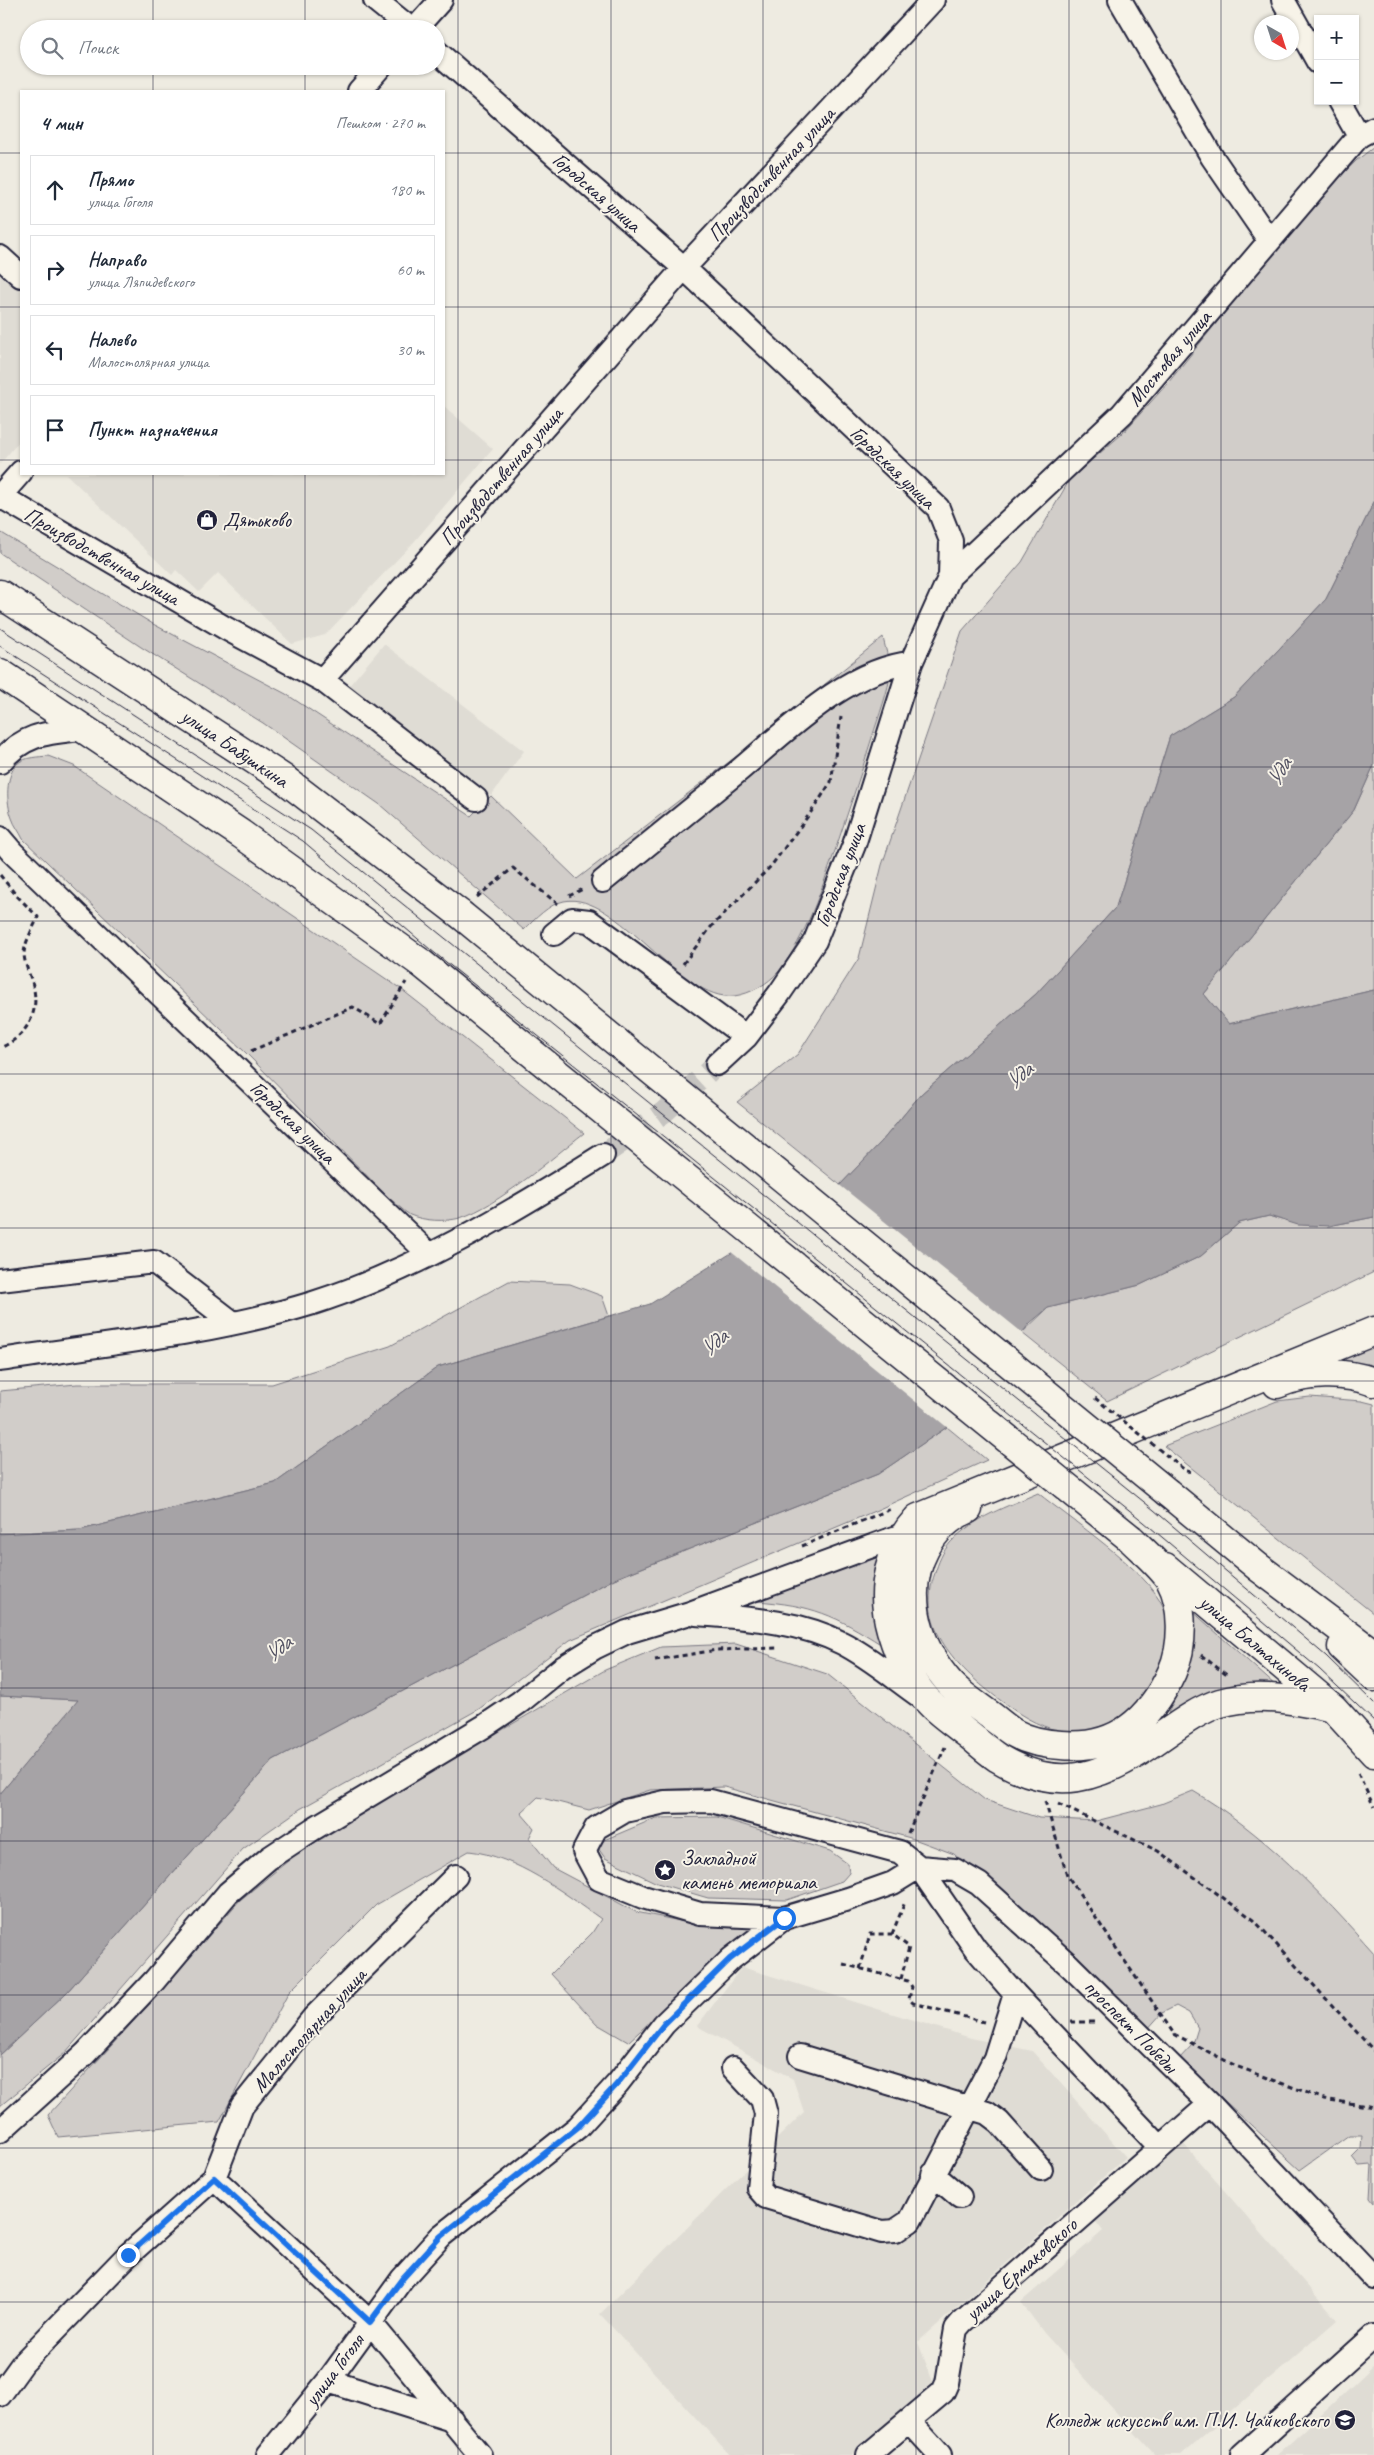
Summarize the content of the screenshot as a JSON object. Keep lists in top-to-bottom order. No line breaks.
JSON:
{"streets":{"main road":["улица Бабушкина","улица Балтахинова"],"street":["Производственная улица","Городская улица","Мостовая улица","проспект Победы","Малостолярная улица","улица Ермаковского","улица Гоголя"]},"crossings":[["Производственная улица","Городская улица"],["Городская улица","Мостовая улица"],["проспект Победы","улица Ермаковского"],["проспект Победы","улица Гоголя"]],"water":["Уда"],"places":{"shop":["Дятьково"],"place":["Закладной камень мемориала"],"school or university":["Колледж искусств им. П.И. Чайковского"]},"north":"bottom right","page":{"map_buttons":["+","−"],"search":"Поиск","heading":["4 мин","Пешком · 270 m"],"list":[["Прямо","улица Гоголя","180 m"],["Направо","улица Ляпидевского","60 m"],["Налево","Малостолярная улица","30 m"],"Пункт назначения"]}}
